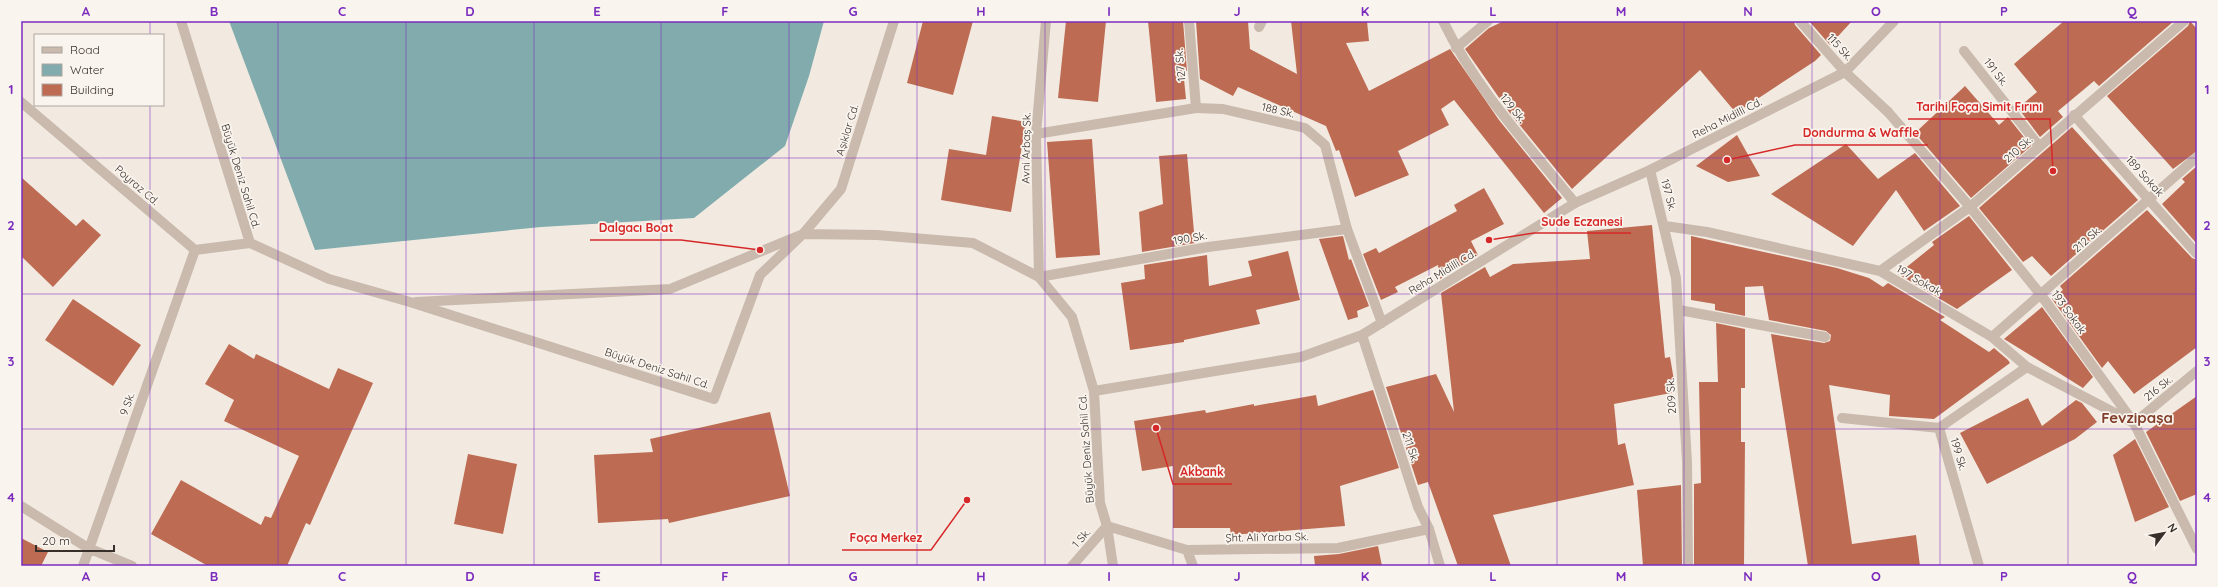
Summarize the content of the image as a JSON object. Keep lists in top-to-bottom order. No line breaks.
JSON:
{"streets":{"street":["115 Sk.","127 Sk.","191 Sk.","129 Sk.","188 Sk.","Reha Midilli Cd.","Aşıklar Cd.","Avni Arbaş Sk.","210 Sk.","Büyük Deniz Sahil Cd.","189 Sokak","Poyraz Cd.","197 Sk.","190 Sk.","212 Sk.","197 Sokak","193 Sokak","216 Sk.","209 Sk.","9 Sk.","211 Sk.","199 Sk.","Şht. Ali Yarba Sk.","1 Sk."]},"crossings":[["115 Sk.","Reha Midilli Cd."],["115 Sk.","193 Sokak"],["127 Sk.","188 Sk."],["191 Sk.","210 Sk."],["129 Sk.","Reha Midilli Cd."],["188 Sk.","Reha Midilli Cd."],["188 Sk.","Avni Arbaş Sk."],["188 Sk.","190 Sk."],["Reha Midilli Cd.","Büyük Deniz Sahil Cd."],["Reha Midilli Cd.","197 Sk."],["Reha Midilli Cd.","211 Sk."],["Aşıklar Cd.","Büyük Deniz Sahil Cd."],["Avni Arbaş Sk.","Büyük Deniz Sahil Cd."],["Avni Arbaş Sk.","190 Sk."],["210 Sk.","189 Sokak"],["210 Sk.","197 Sokak"],["210 Sk.","193 Sokak"],["Büyük Deniz Sahil Cd.","190 Sk."],["Büyük Deniz Sahil Cd.","Şht. Ali Yarba Sk."],["Büyük Deniz Sahil Cd.","1 Sk."],["189 Sokak","212 Sk."],["Poyraz Cd.","9 Sk."],["197 Sk.","197 Sokak"],["197 Sk.","209 Sk."],["212 Sk.","197 Sokak"],["212 Sk.","193 Sokak"],["197 Sokak","193 Sokak"],["197 Sokak","216 Sk."],["197 Sokak","209 Sk."],["197 Sokak","199 Sk."],["193 Sokak","216 Sk."],["211 Sk.","Şht. Ali Yarba Sk."],["Şht. Ali Yarba Sk.","1 Sk."]],"districts":["Fevzipaşa"],"places":["Dondurma & Waffle","Tarihi Foça Simit Fırını","Sude Eczanesi","Dalgacı Boat","Akbank","Foça Merkez"],"legend":["Road","Water","Building"],"scale_bar":"20 m","north":"top right","grid":{"columns":["A","B","C","D","E","F","G","H","I","J","K","L","M","N","O","P","Q"],"rows":["1","2","3","4"]}}
